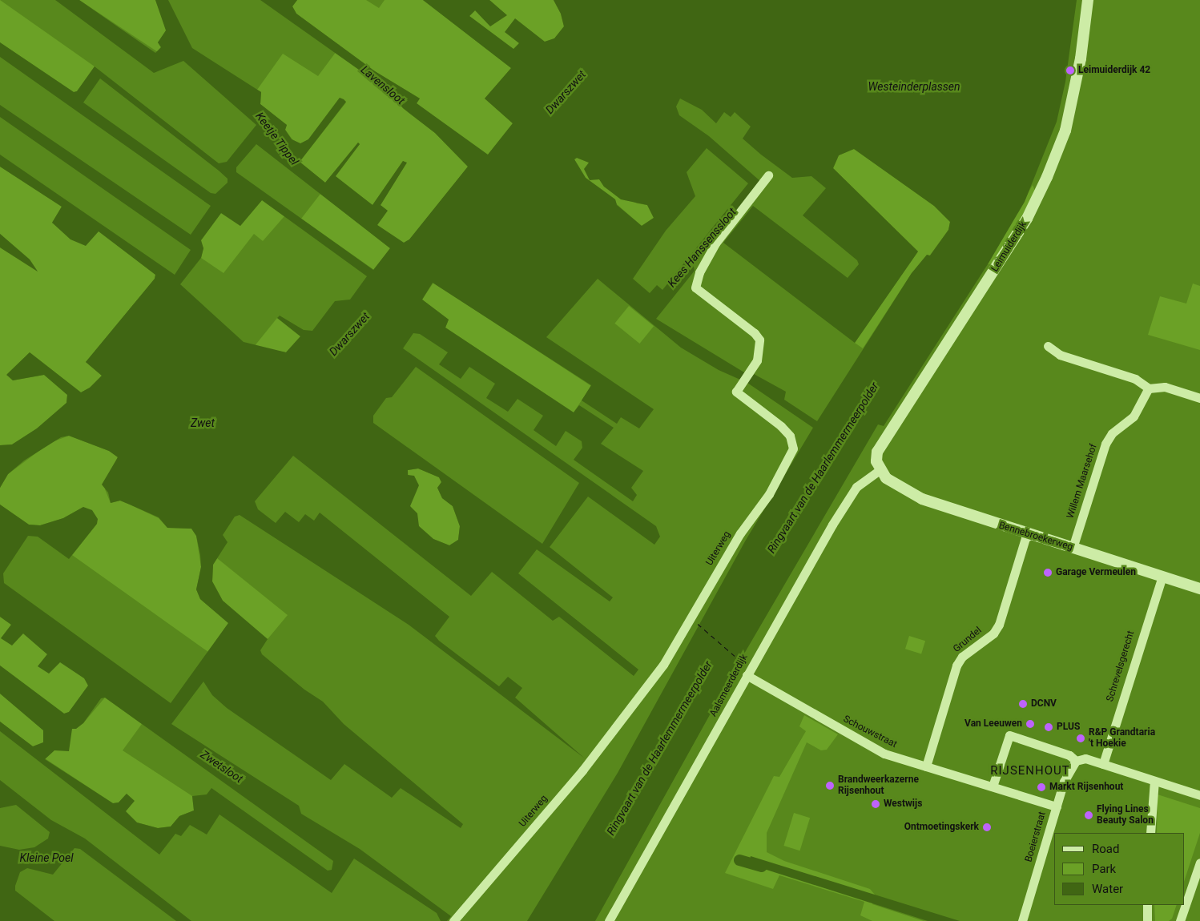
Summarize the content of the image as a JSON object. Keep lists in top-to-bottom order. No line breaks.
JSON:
{"streets":{"street":["Leimuiderdijk","Willem Maarsehof","Bennebroekerweg","Uiterweg","Grundel","Schrevelsgerecht","Aalsmeerderdijk","Schouwstraat","Boeierstraat"]},"crossings":[["Leimuiderdijk","Bennebroekerweg"],["Leimuiderdijk","Aalsmeerderdijk"],["Willem Maarsehof","Bennebroekerweg"],["Bennebroekerweg","Grundel"],["Bennebroekerweg","Schrevelsgerecht"],["Bennebroekerweg","Aalsmeerderdijk"],["Grundel","Schouwstraat"],["Aalsmeerderdijk","Schouwstraat"],["Schouwstraat","Boeierstraat"]],"districts":["RIJSENHOUT"],"water":["Lavensloot","Westeinderplassen","Dwarszwet","Keetje Tippel","Kees Hanssenssloot","Zwet","Ringvaart van de Haarlemmermeerpolder","Zwetsloot","Kleine Poel"],"places":["Leimuiderdijk 42","Garage Vermeulen","DCNV","Van Leeuwen","PLUS","R&P Grandtaria 't Hoekie","Brandweerkazerne Rijsenhout","Markt Rijsenhout","Westwijs","Flying Lines Beauty Salon","Ontmoetingskerk"],"legend":["Road","Park","Water"]}
